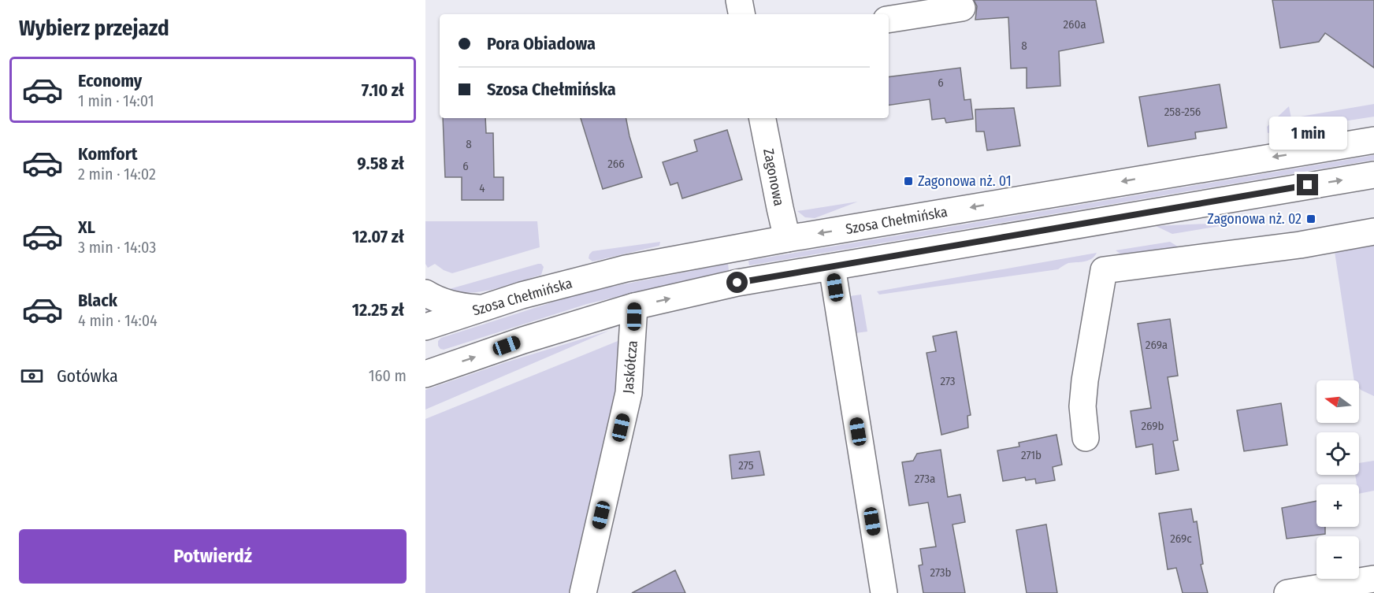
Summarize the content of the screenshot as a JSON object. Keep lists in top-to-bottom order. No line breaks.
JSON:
{"streets":{"main road":["Zagonowa","Szosa Chełmińska","Jaskółcza"]},"crossings":[["Zagonowa","Szosa Chełmińska"]],"places":{"transit":["Zagonowa nż. 01","Zagonowa nż. 02"]},"house_numbers":["260a","8","6","258-256","8","266","6","4","269a","273","269b","271b","275","273a","269c","273b"],"north":"left","page":{"heading":"Wybierz przejazd","banner":["Pora Obiadowa","Szosa Chełmińska"],"list":[{"name":"Economy","note":"1 min · 14:01","value":"7.10 zł"},{"name":"Komfort","note":"2 min · 14:02","value":"9.58 zł"},{"name":"XL","note":"3 min · 14:03","value":"12.07 zł"},{"name":"Black","note":"4 min · 14:04","value":"12.25 zł"}],"bubble":"1 min","pay":["Gotówka","160 m"],"map_buttons":["+","−"],"buttons":"Potwierdź"}}
